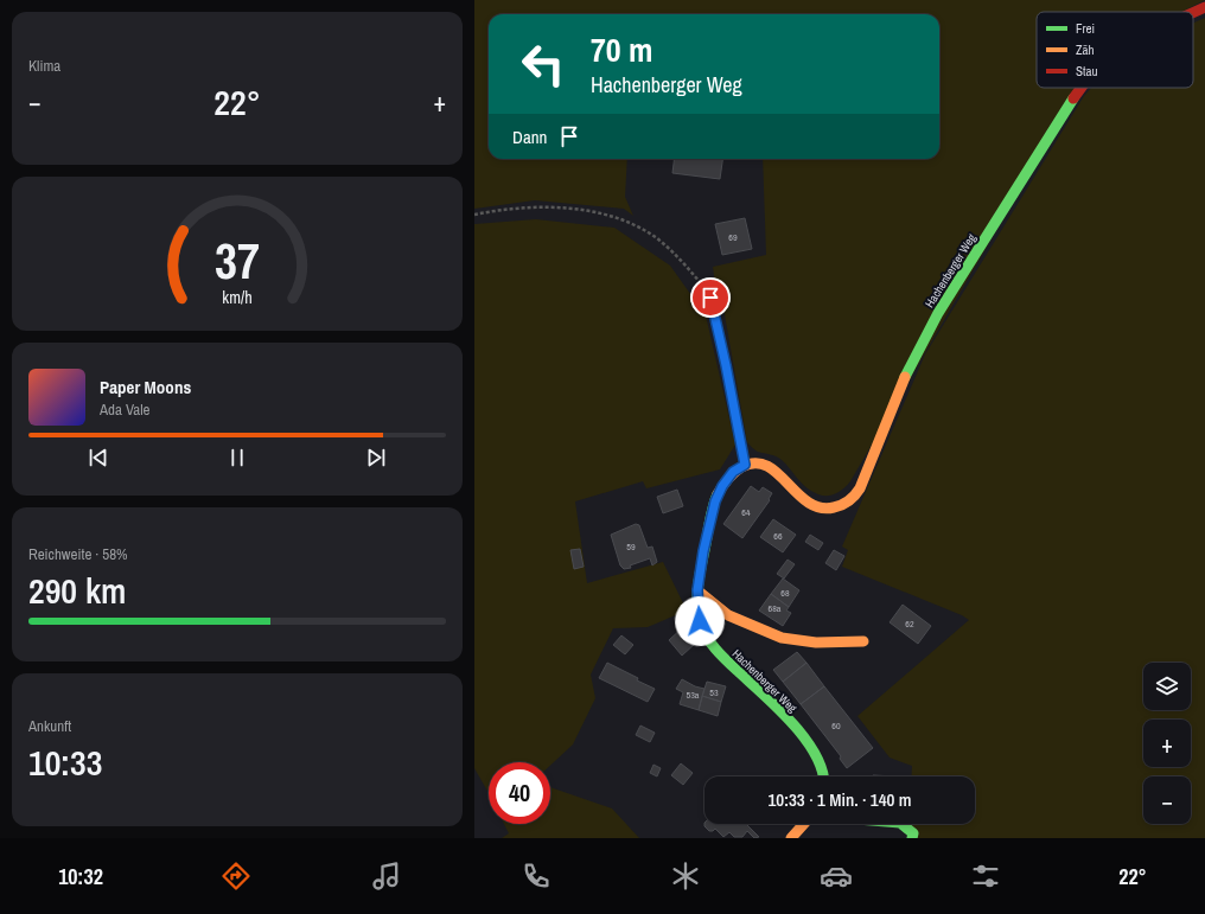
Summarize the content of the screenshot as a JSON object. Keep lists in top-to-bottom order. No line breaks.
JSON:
{"streets":{"street":["Hachenberger Weg"]},"house_numbers":["69","64","66","59","68","68a","62","53","53a","60"],"legend":["Frei","Zäh","Stau"],"page":{"tile":["Klima",["Reichweite · 58%","290 km"],["Ankunft","10:33"]],"turn":["70 m","Hachenberger Weg"],"heat":["−","22°","+"],"then":"Dann","song":["Paper Moons","Ada Vale"],"map_buttons":["+","−"],"limit":"40","trip":"10:33 · 1 Min. · 140 m","tabs":["10:32","22°"],"gauge":["37","km/h"]}}
